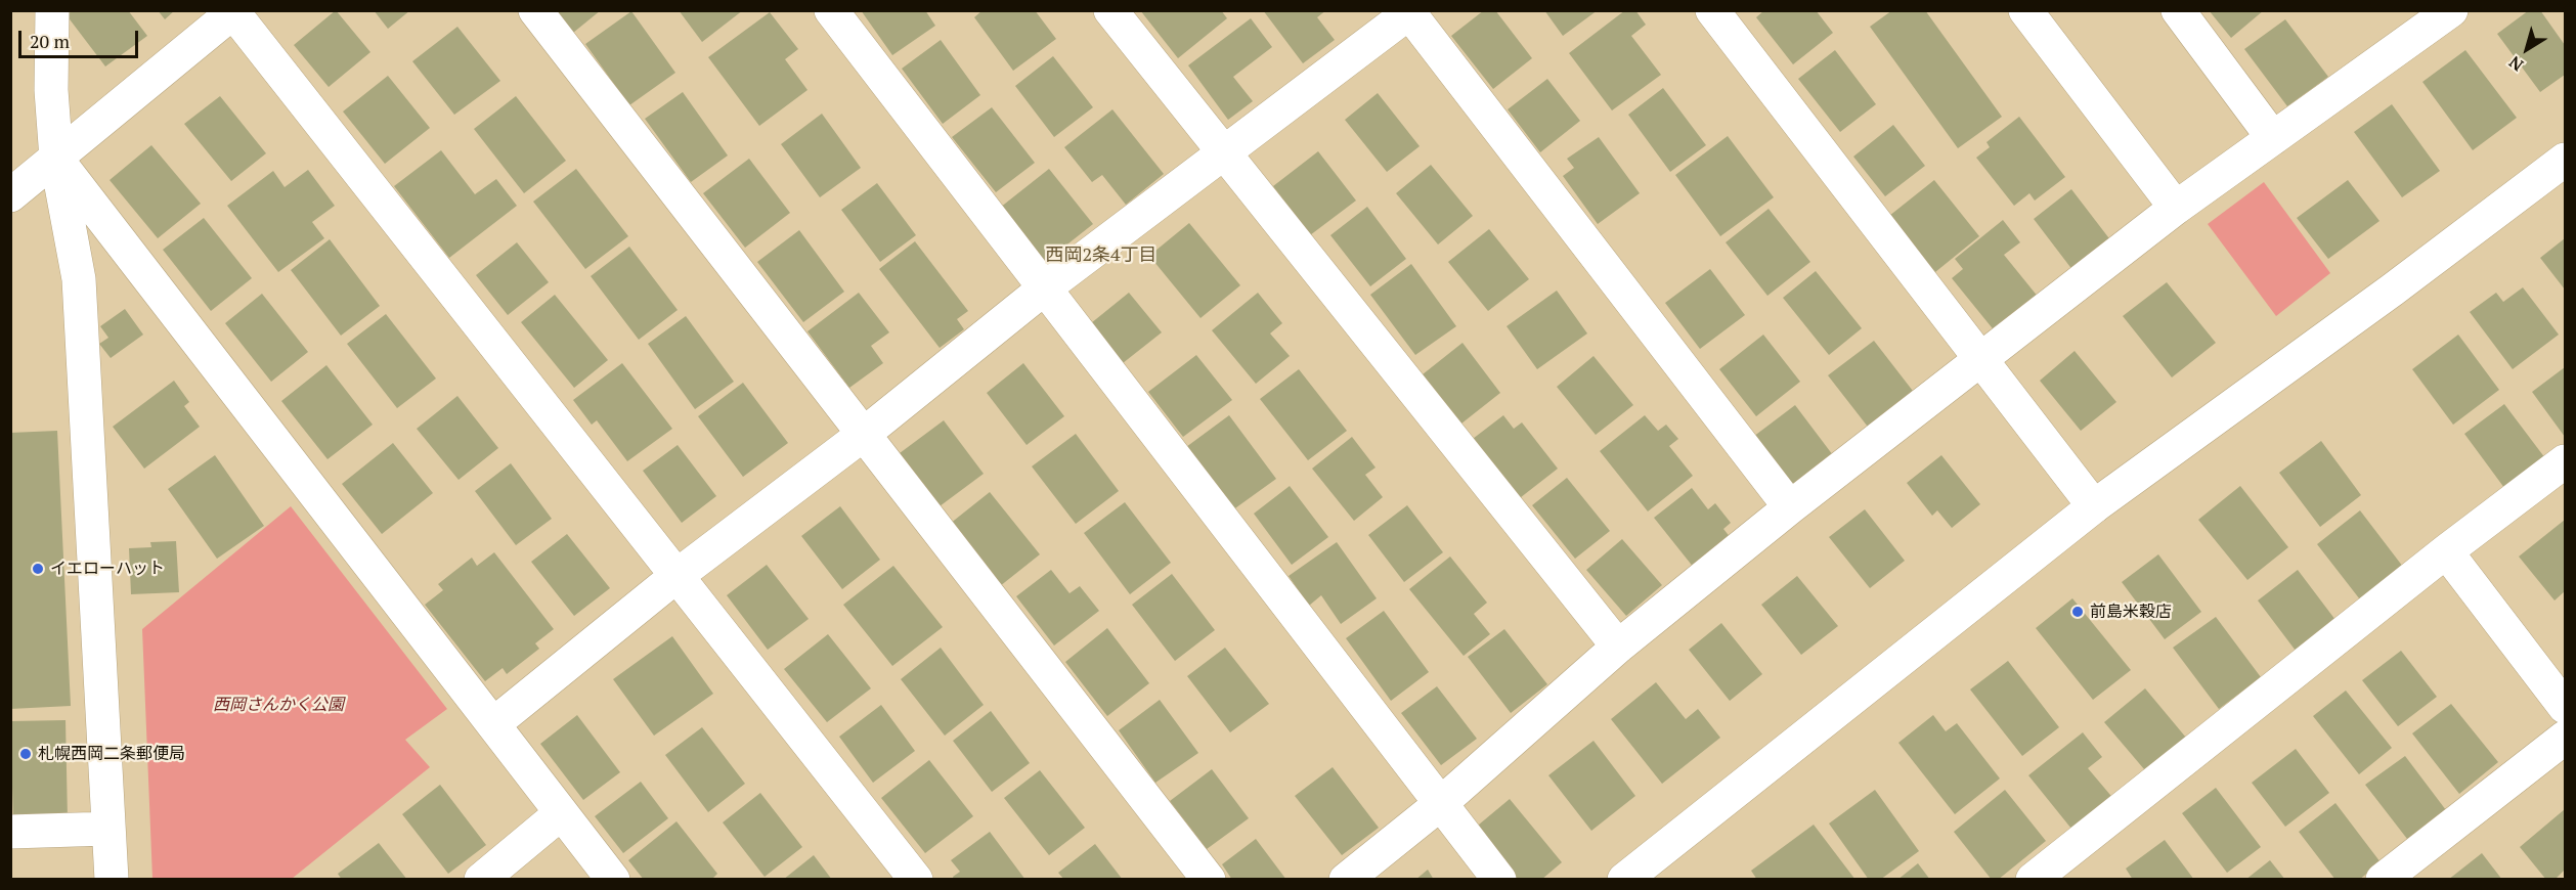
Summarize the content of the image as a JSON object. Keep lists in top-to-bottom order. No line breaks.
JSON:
{"districts":["西岡2条4丁目"],"parks":["西岡さんかく公園"],"places":["イエローハット","前島米穀店","札幌西岡二条郵便局"],"scale_bar":"20 m","north":"bottom left"}
